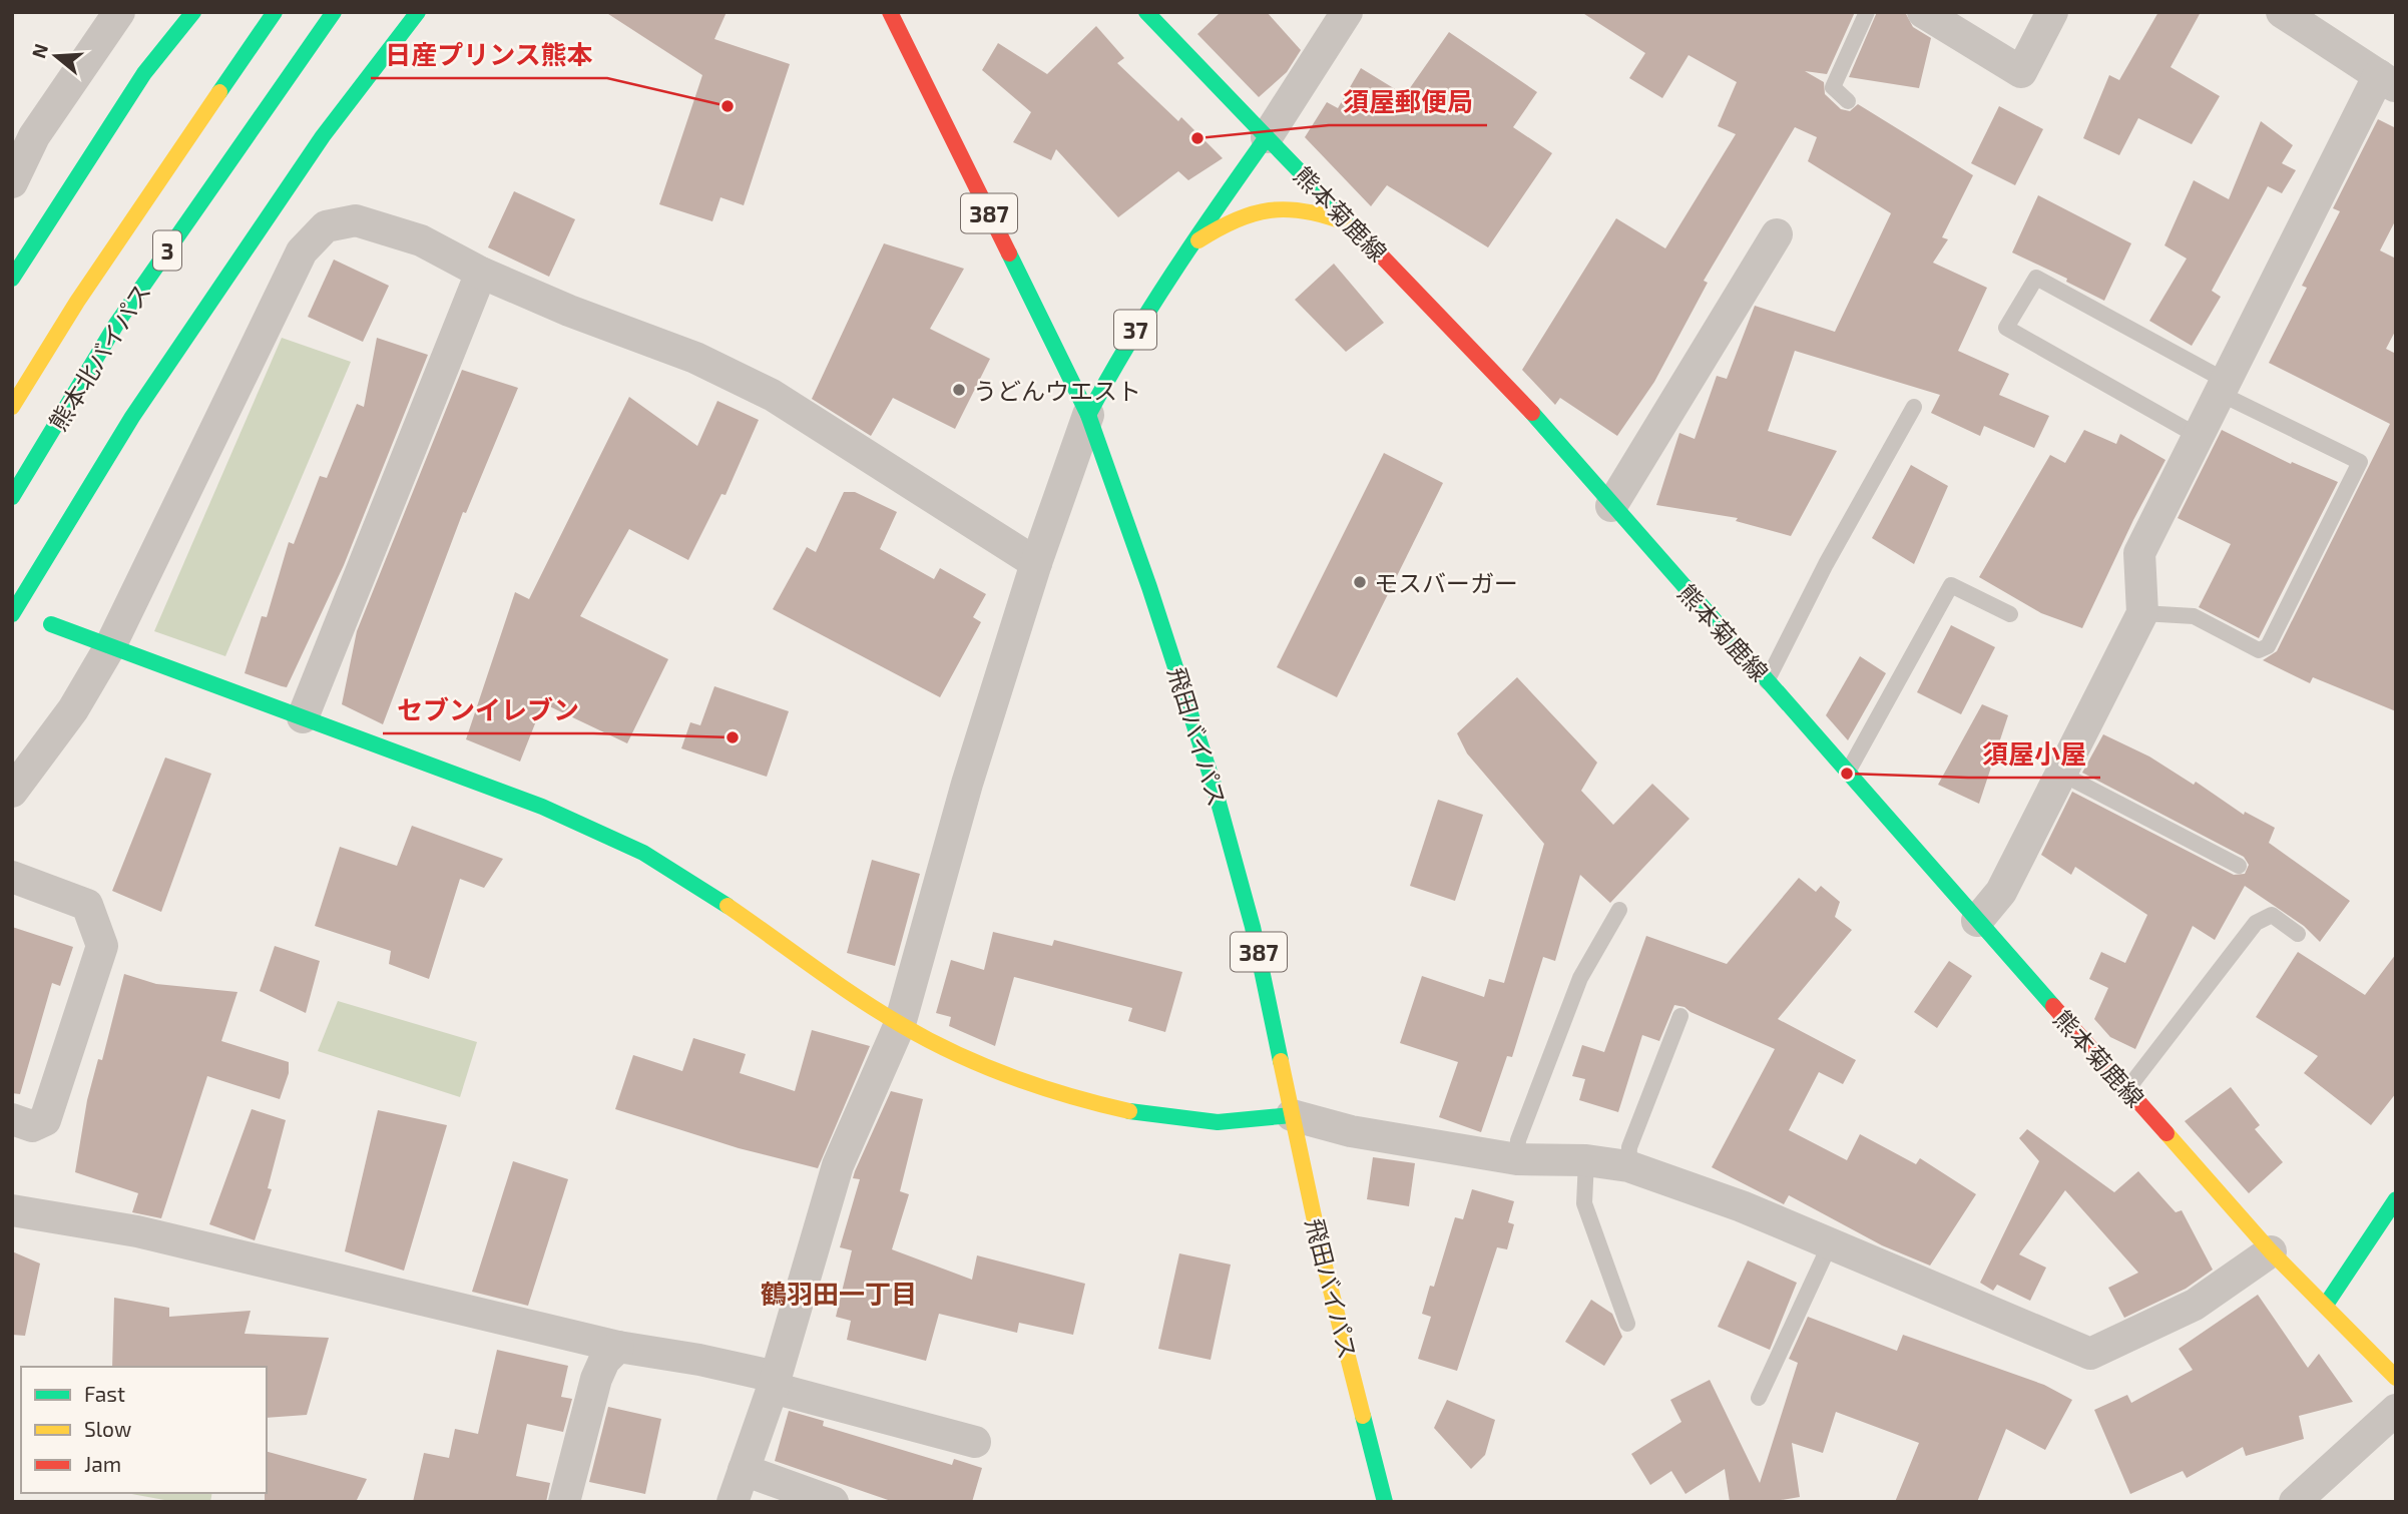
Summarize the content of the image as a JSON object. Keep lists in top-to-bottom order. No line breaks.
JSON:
{"streets":{"main road":["387","熊本菊鹿線","3","37","熊本北バイパス","飛田バイパス"]},"crossings":[["熊本菊鹿線","37"],["37","飛田バイパス"]],"districts":["鶴羽田一丁目"],"places":["日産プリンス熊本","須屋郵便局","うどんウエスト","モスバーガー","セブンイレブン","須屋小屋"],"legend":["Fast","Slow","Jam"],"north":"left"}
